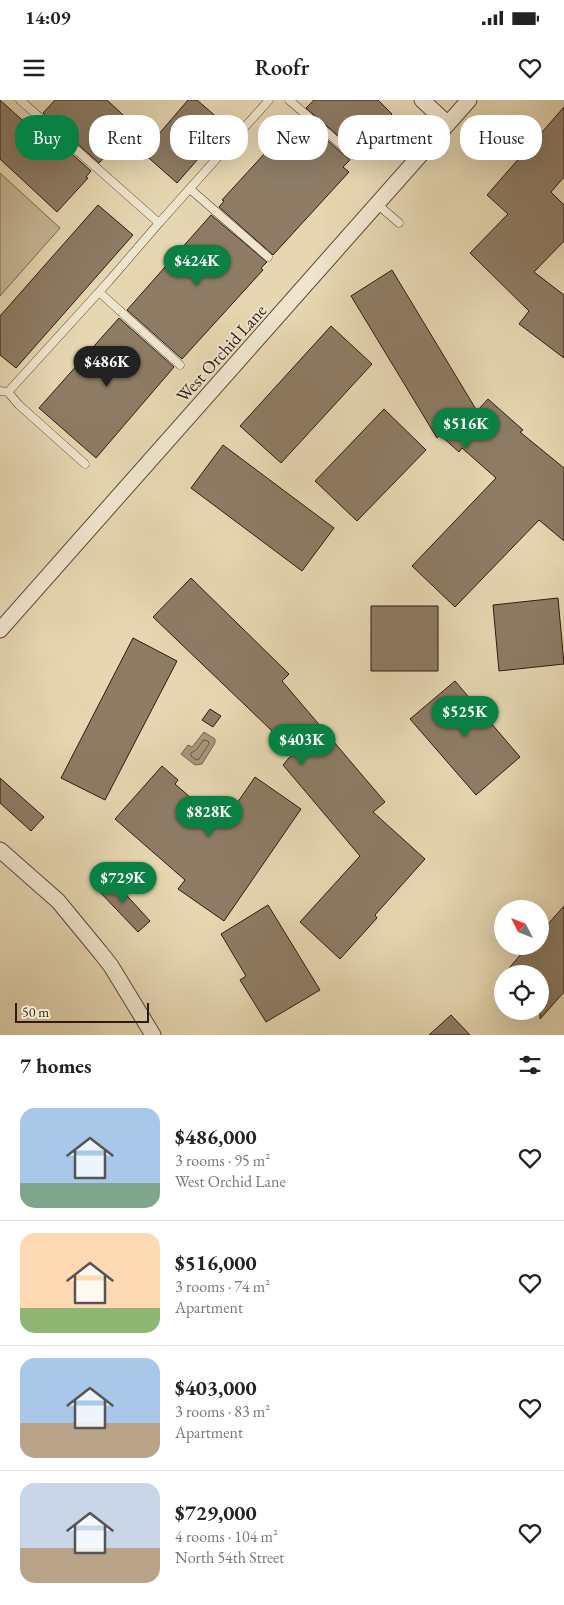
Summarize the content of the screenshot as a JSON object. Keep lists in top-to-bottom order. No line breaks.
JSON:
{"streets":{"street":["West Orchid Lane"]},"scale_bar":"50 m","north":"top left","page":{"status":"14:09","header":"Roofr","chip":["Buy","Rent","Filters","New","Apartment","House"],"price":["$424K","$486K","$516K","$525K","$403K","$828K","$729K"],"scale":"50 m","heading":"7 homes","list":[{"name":"$486,000","note":"3 rooms · 95 m² · West Orchid Lane"},{"name":"$516,000","note":"3 rooms · 74 m² · Apartment"},{"name":"$403,000","note":"3 rooms · 83 m² · Apartment"},{"name":"$729,000","note":"4 rooms · 104 m² · North 54th Street"}]}}
